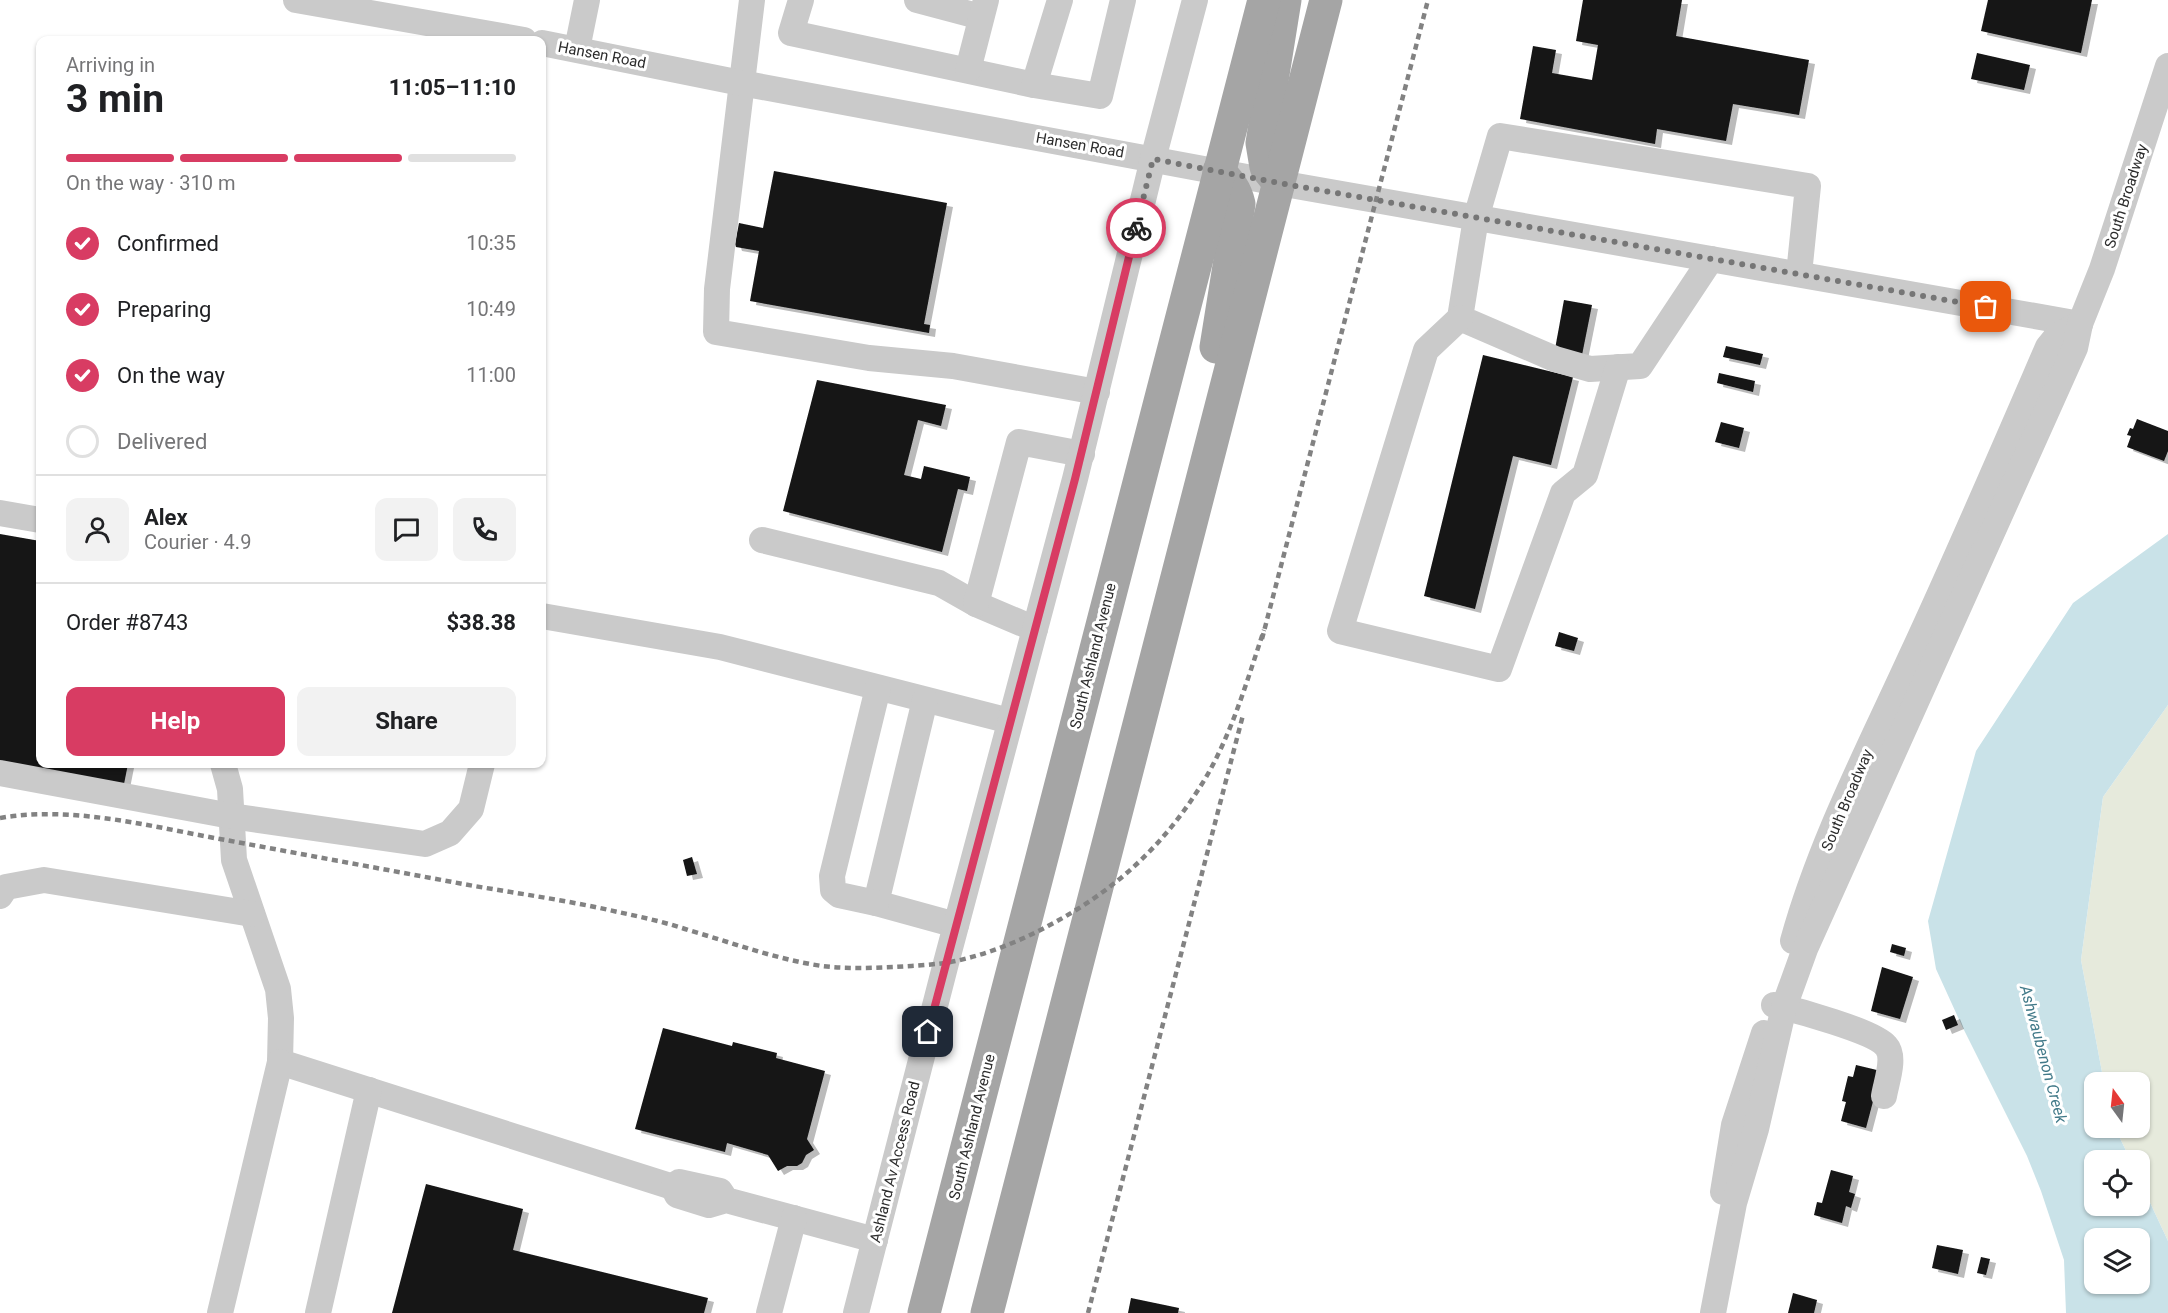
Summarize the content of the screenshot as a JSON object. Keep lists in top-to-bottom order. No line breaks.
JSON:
{"streets":{"main road":["South Ashland Avenue"],"street":["Hansen Road","South Broadway","Ashland Av Access Road"]},"crossings":[["Hansen Road","South Broadway"],["Hansen Road","South Ashland Avenue"],["Hansen Road","Ashland Av Access Road"]],"water":["Ashwaubenon Creek"],"north":"top","page":{"heading":["3 min","Arriving in","11:05–11:10"],"panel":["Alex","Courier · 4.9","Order #8743","$38.38"],"bar":"On the way · 310 m","list":[["Confirmed","10:35"],["Preparing","10:49"],["On the way","11:00"],"Delivered"],"buttons":["Help","Share"]}}
